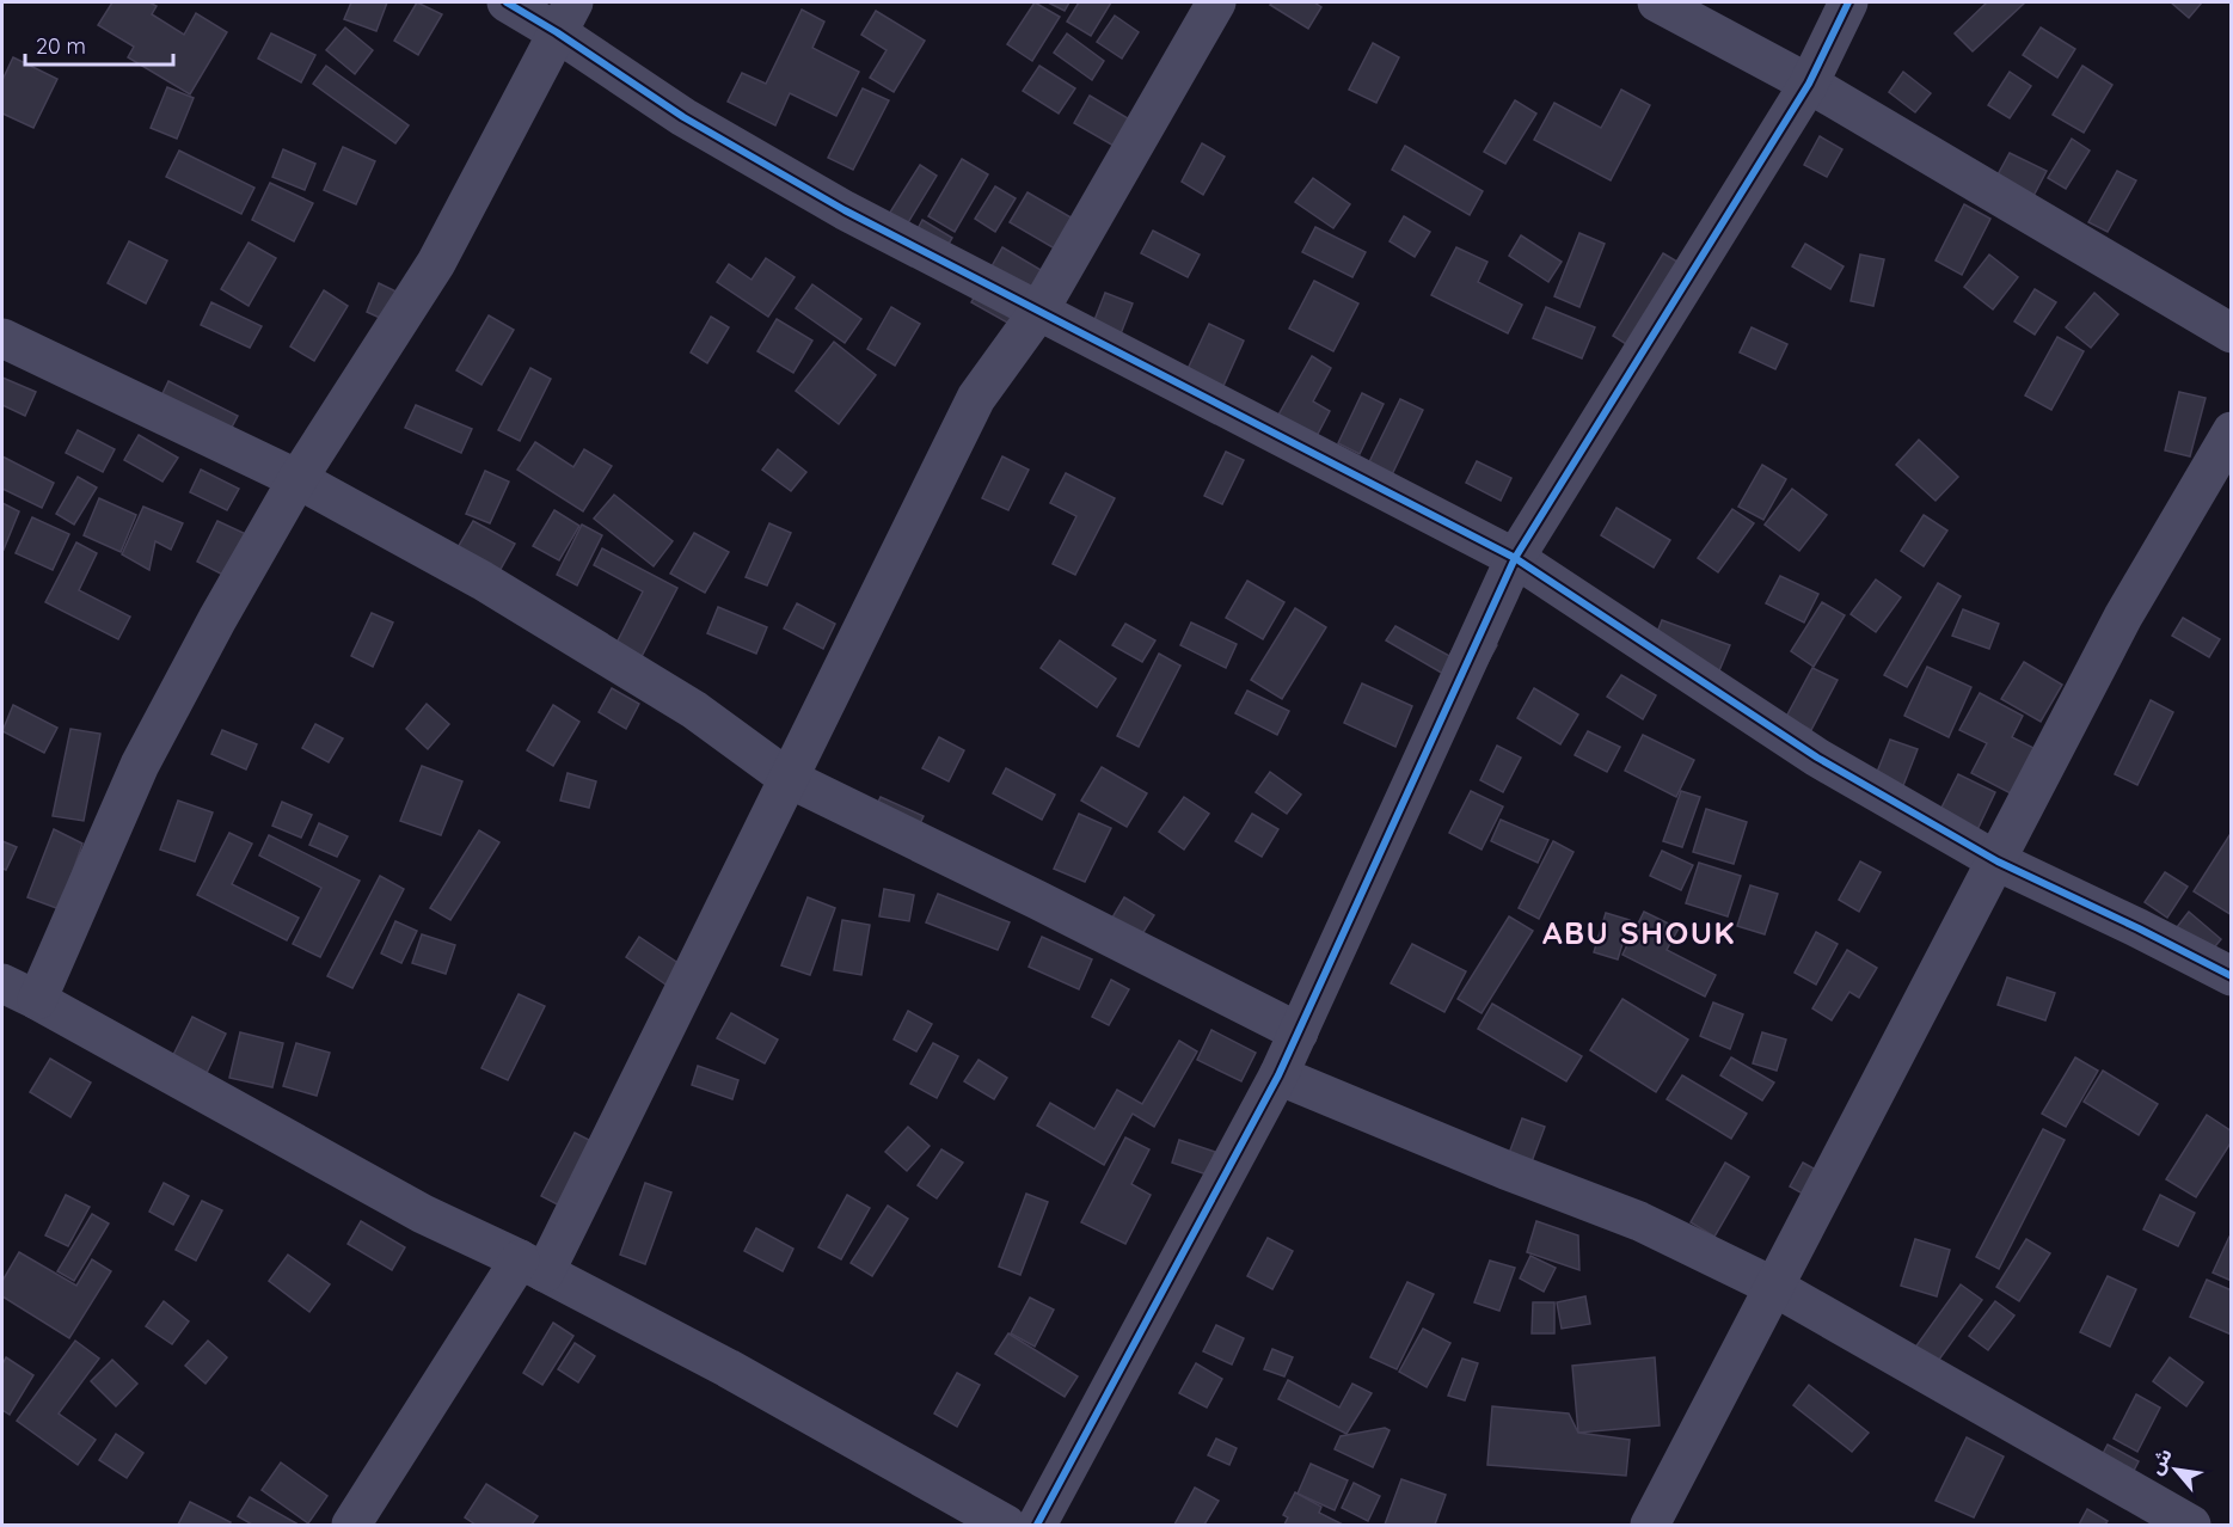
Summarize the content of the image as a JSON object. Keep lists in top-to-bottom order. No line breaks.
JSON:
{"districts":["ABU SHOUK"],"scale_bar":"20 m","north":"top left"}
